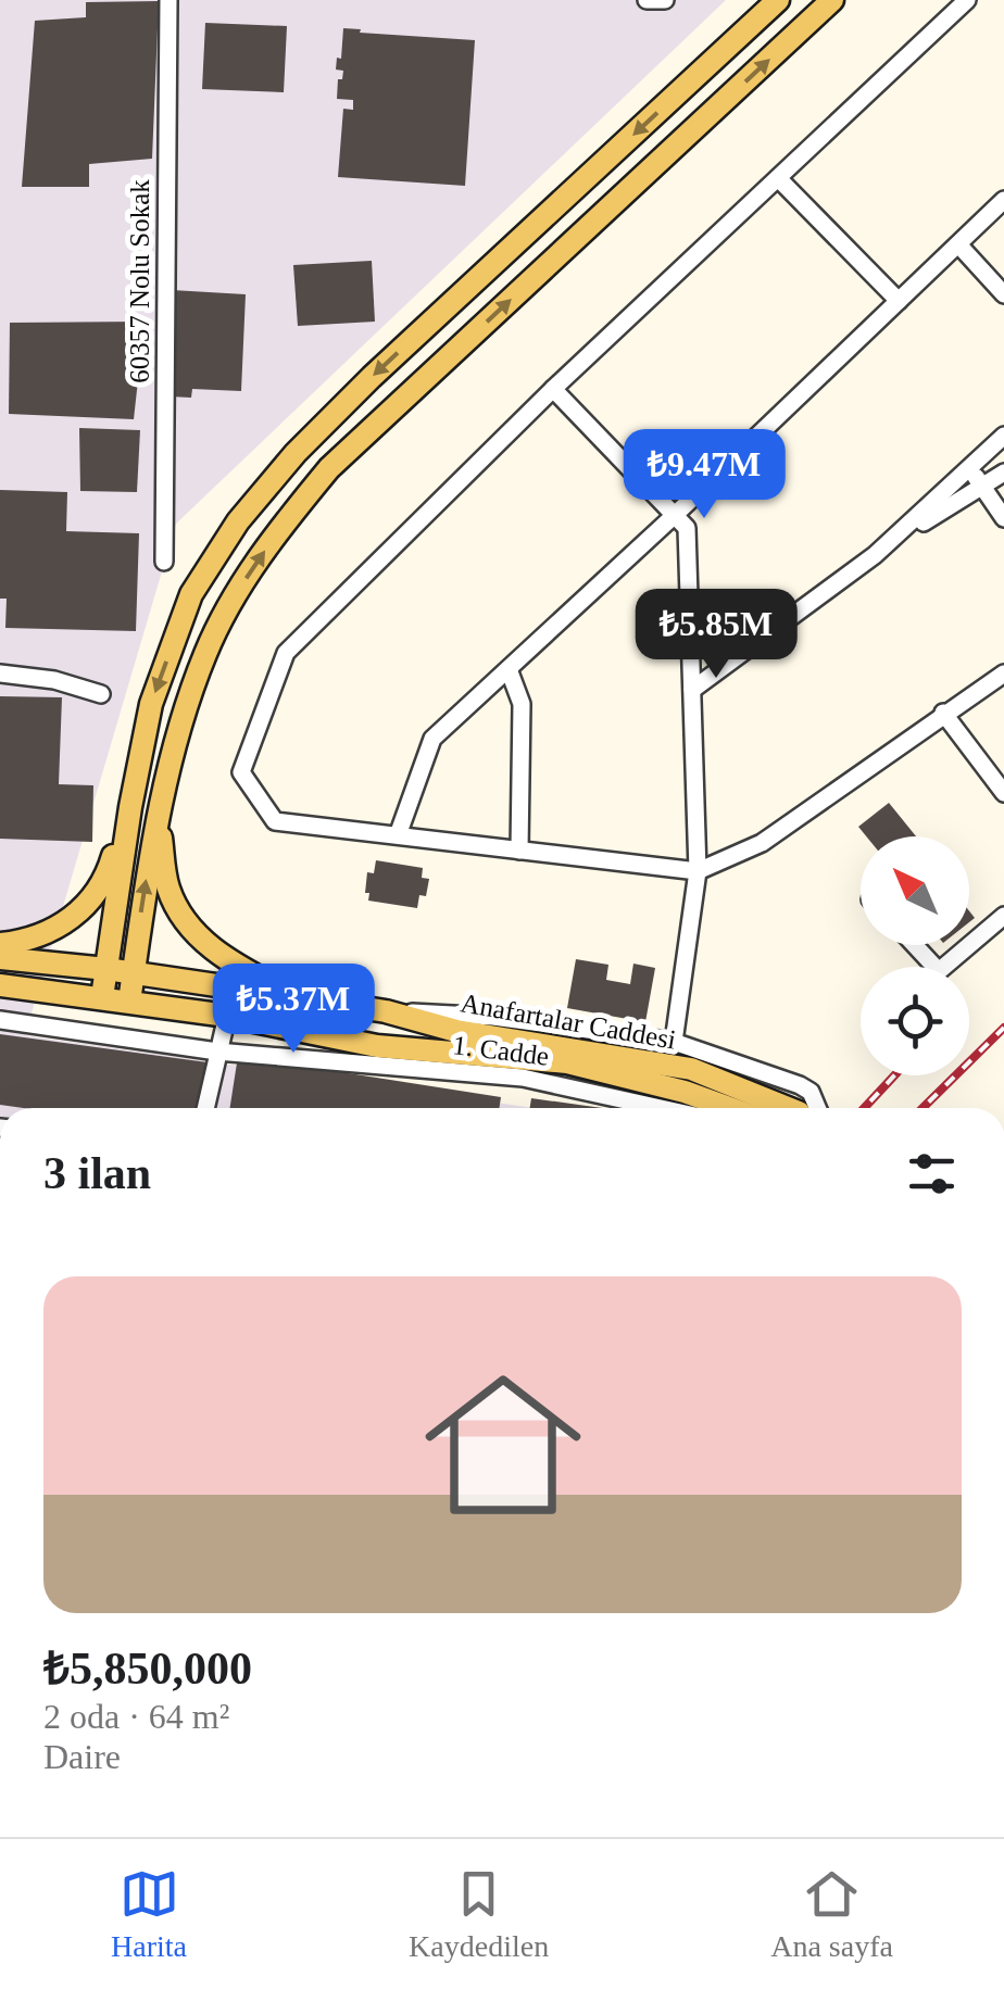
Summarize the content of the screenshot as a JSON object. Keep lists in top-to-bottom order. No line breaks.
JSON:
{"streets":{"main road":["Anafartalar Caddesi"],"street":["60357 Nolu Sokak","1. Cadde"]},"north":"top left","page":{"price":["₺9.47M","₺5.85M","₺5.37M"],"heading":"3 ilan","list":[{"name":"₺5,850,000","note":"2 oda · 64 m² · Daire"}],"tabs":["Harita","Kaydedilen","Ana sayfa"]}}
